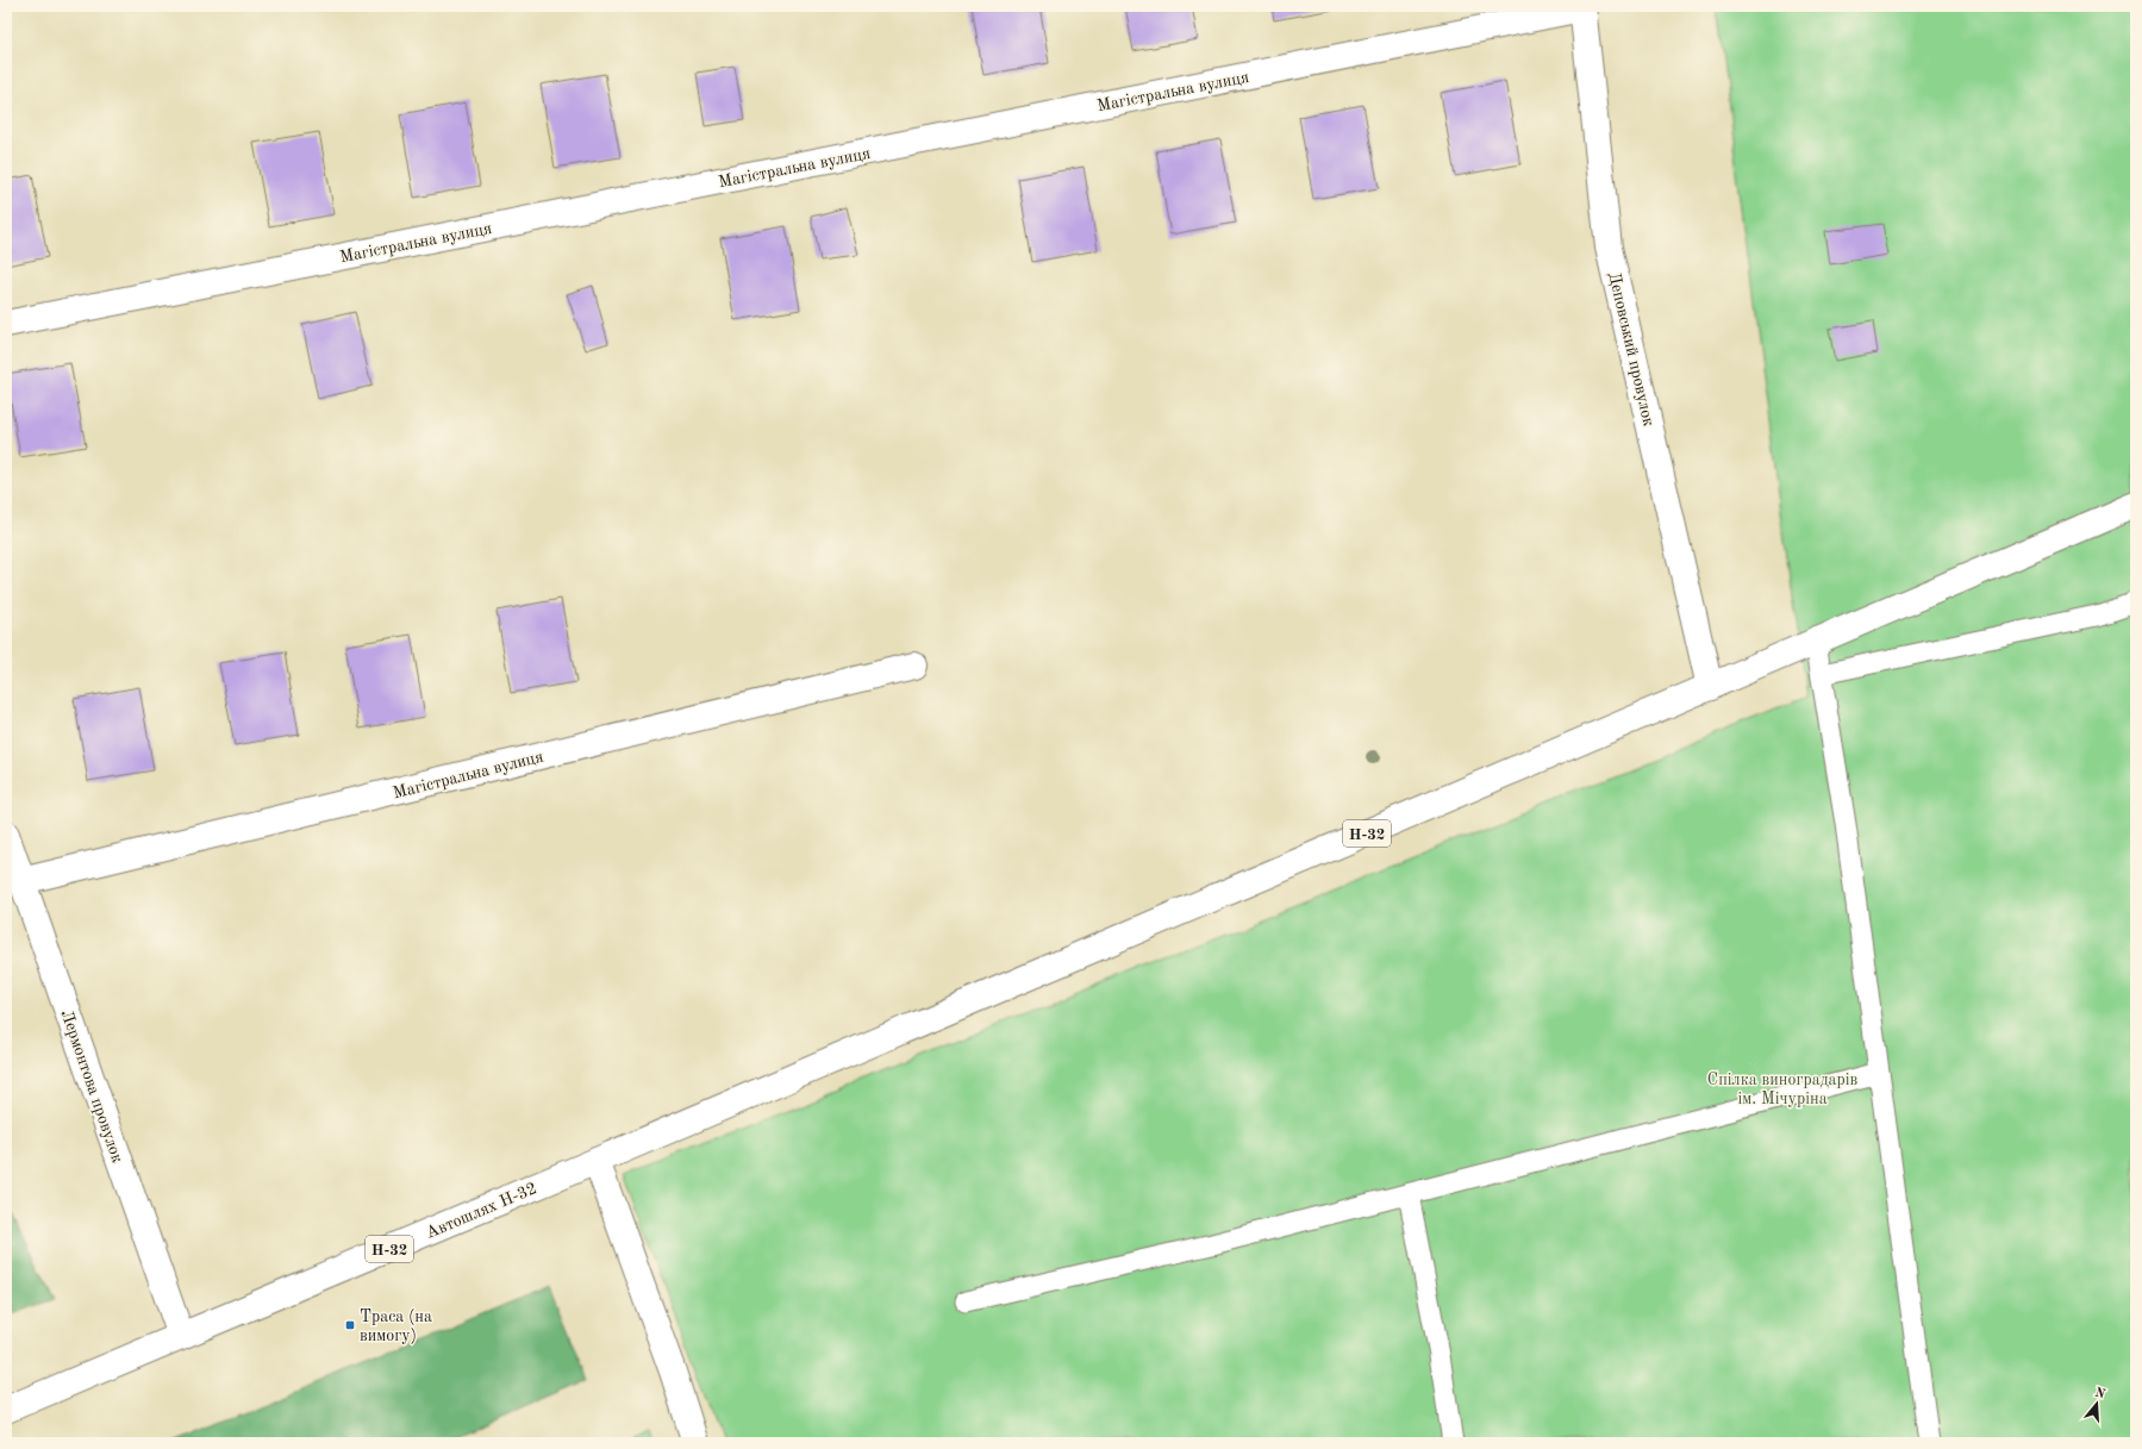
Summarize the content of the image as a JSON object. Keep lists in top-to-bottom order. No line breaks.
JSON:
{"streets":{"street":["Магістральна вулиця","Деповський провулок","Н-32","Лермонтова провулок","Автошлях Н-32"]},"crossings":[["Магістральна вулиця","Деповський провулок"],["Магістральна вулиця","Лермонтова провулок"],["Деповський провулок","Н-32"],["Н-32","Лермонтова провулок"],["Н-32","Автошлях Н-32"],["Лермонтова провулок","Автошлях Н-32"]],"parks":["Спілка виноградарів ім. Мічуріна"],"places":{"transit":["Траса (на вимогу)"]},"north":"top"}
